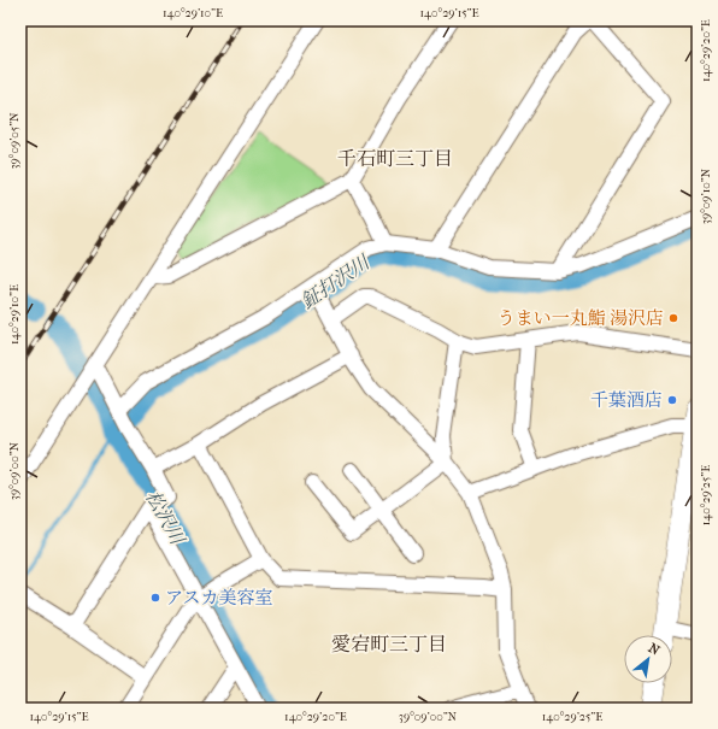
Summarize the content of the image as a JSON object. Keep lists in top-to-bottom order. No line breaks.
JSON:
{"districts":["千石町三丁目","愛宕町三丁目"],"water":["鉦打沢川","松沢川"],"places":["うまい一丸鮨 湯沢店","千葉酒店","アスカ美容室"],"north":"top right","coordinates":["140°29'10\"E","140°29'15\"E","140°29'20\"E","39°09'05\"N","39°09'10\"N","39°09'00\"N","140°29'25\"E"]}
